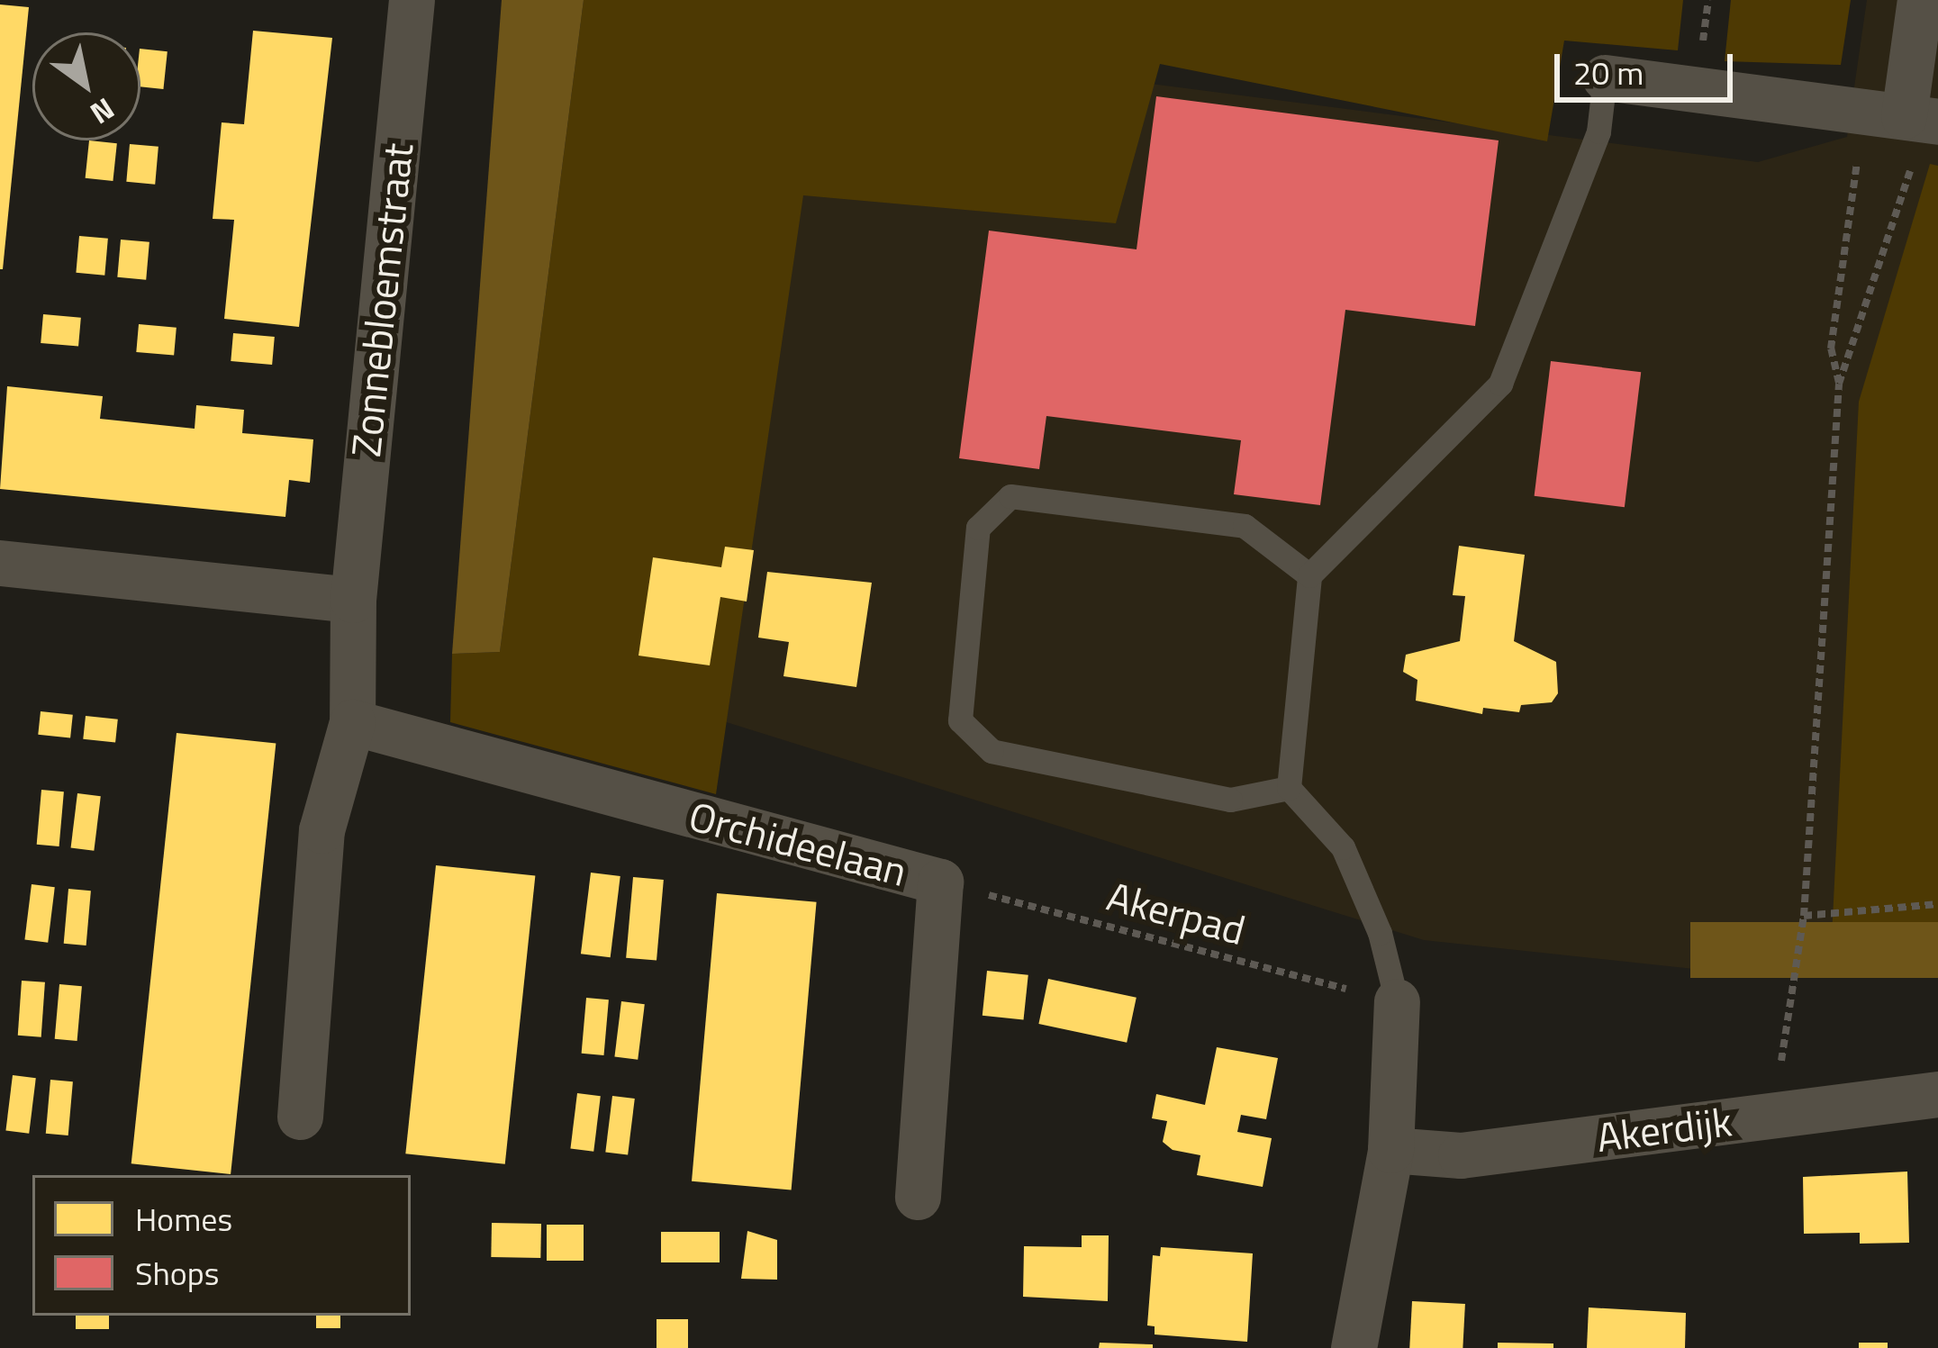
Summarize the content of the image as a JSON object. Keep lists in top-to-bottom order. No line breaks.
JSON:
{"streets":{"street":["Zonnebloemstraat","Orchideelaan","Akerdijk"],"path":["Akerpad"]},"crossings":[["Orchideelaan","Akerpad"]],"legend":["Homes","Shops"],"scale_bar":"20 m","north":"bottom right"}
